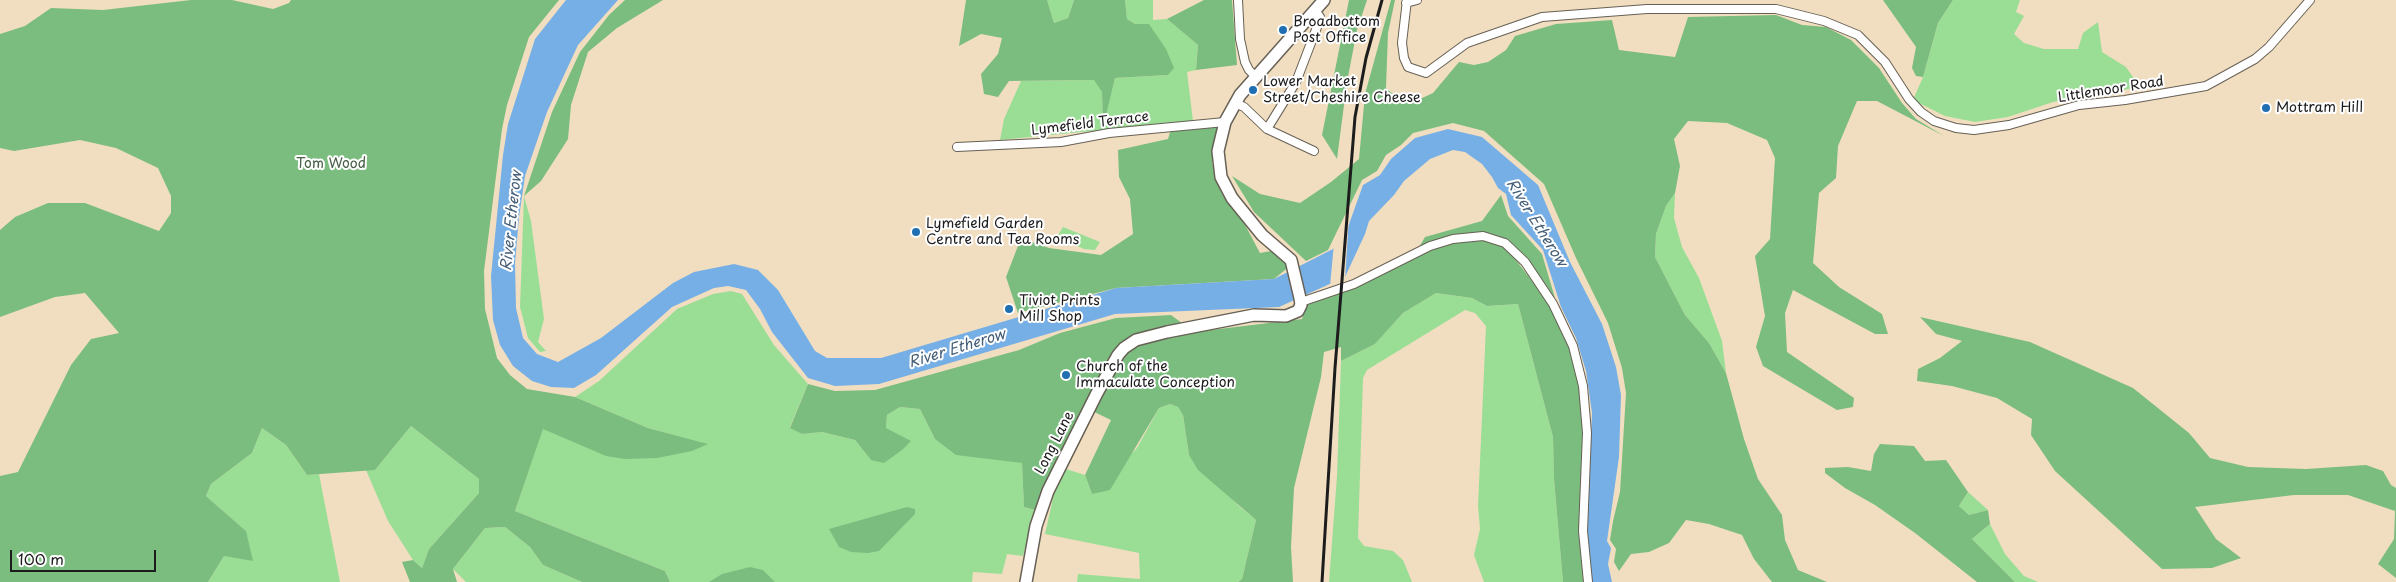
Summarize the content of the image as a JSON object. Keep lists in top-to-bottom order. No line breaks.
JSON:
{"streets":{"street":["Littlemoor Road","Lymefield Terrace","Long Lane"]},"water":["River Etherow"],"parks":["Tom Wood"],"places":["Broadbottom Post Office","Lower Market Street/Cheshire Cheese","Mottram Hill","Lymefield Garden Centre and Tea Rooms","Tiviot Prints Mill Shop","Church of the Immaculate Conception"],"scale_bar":"100 m"}
